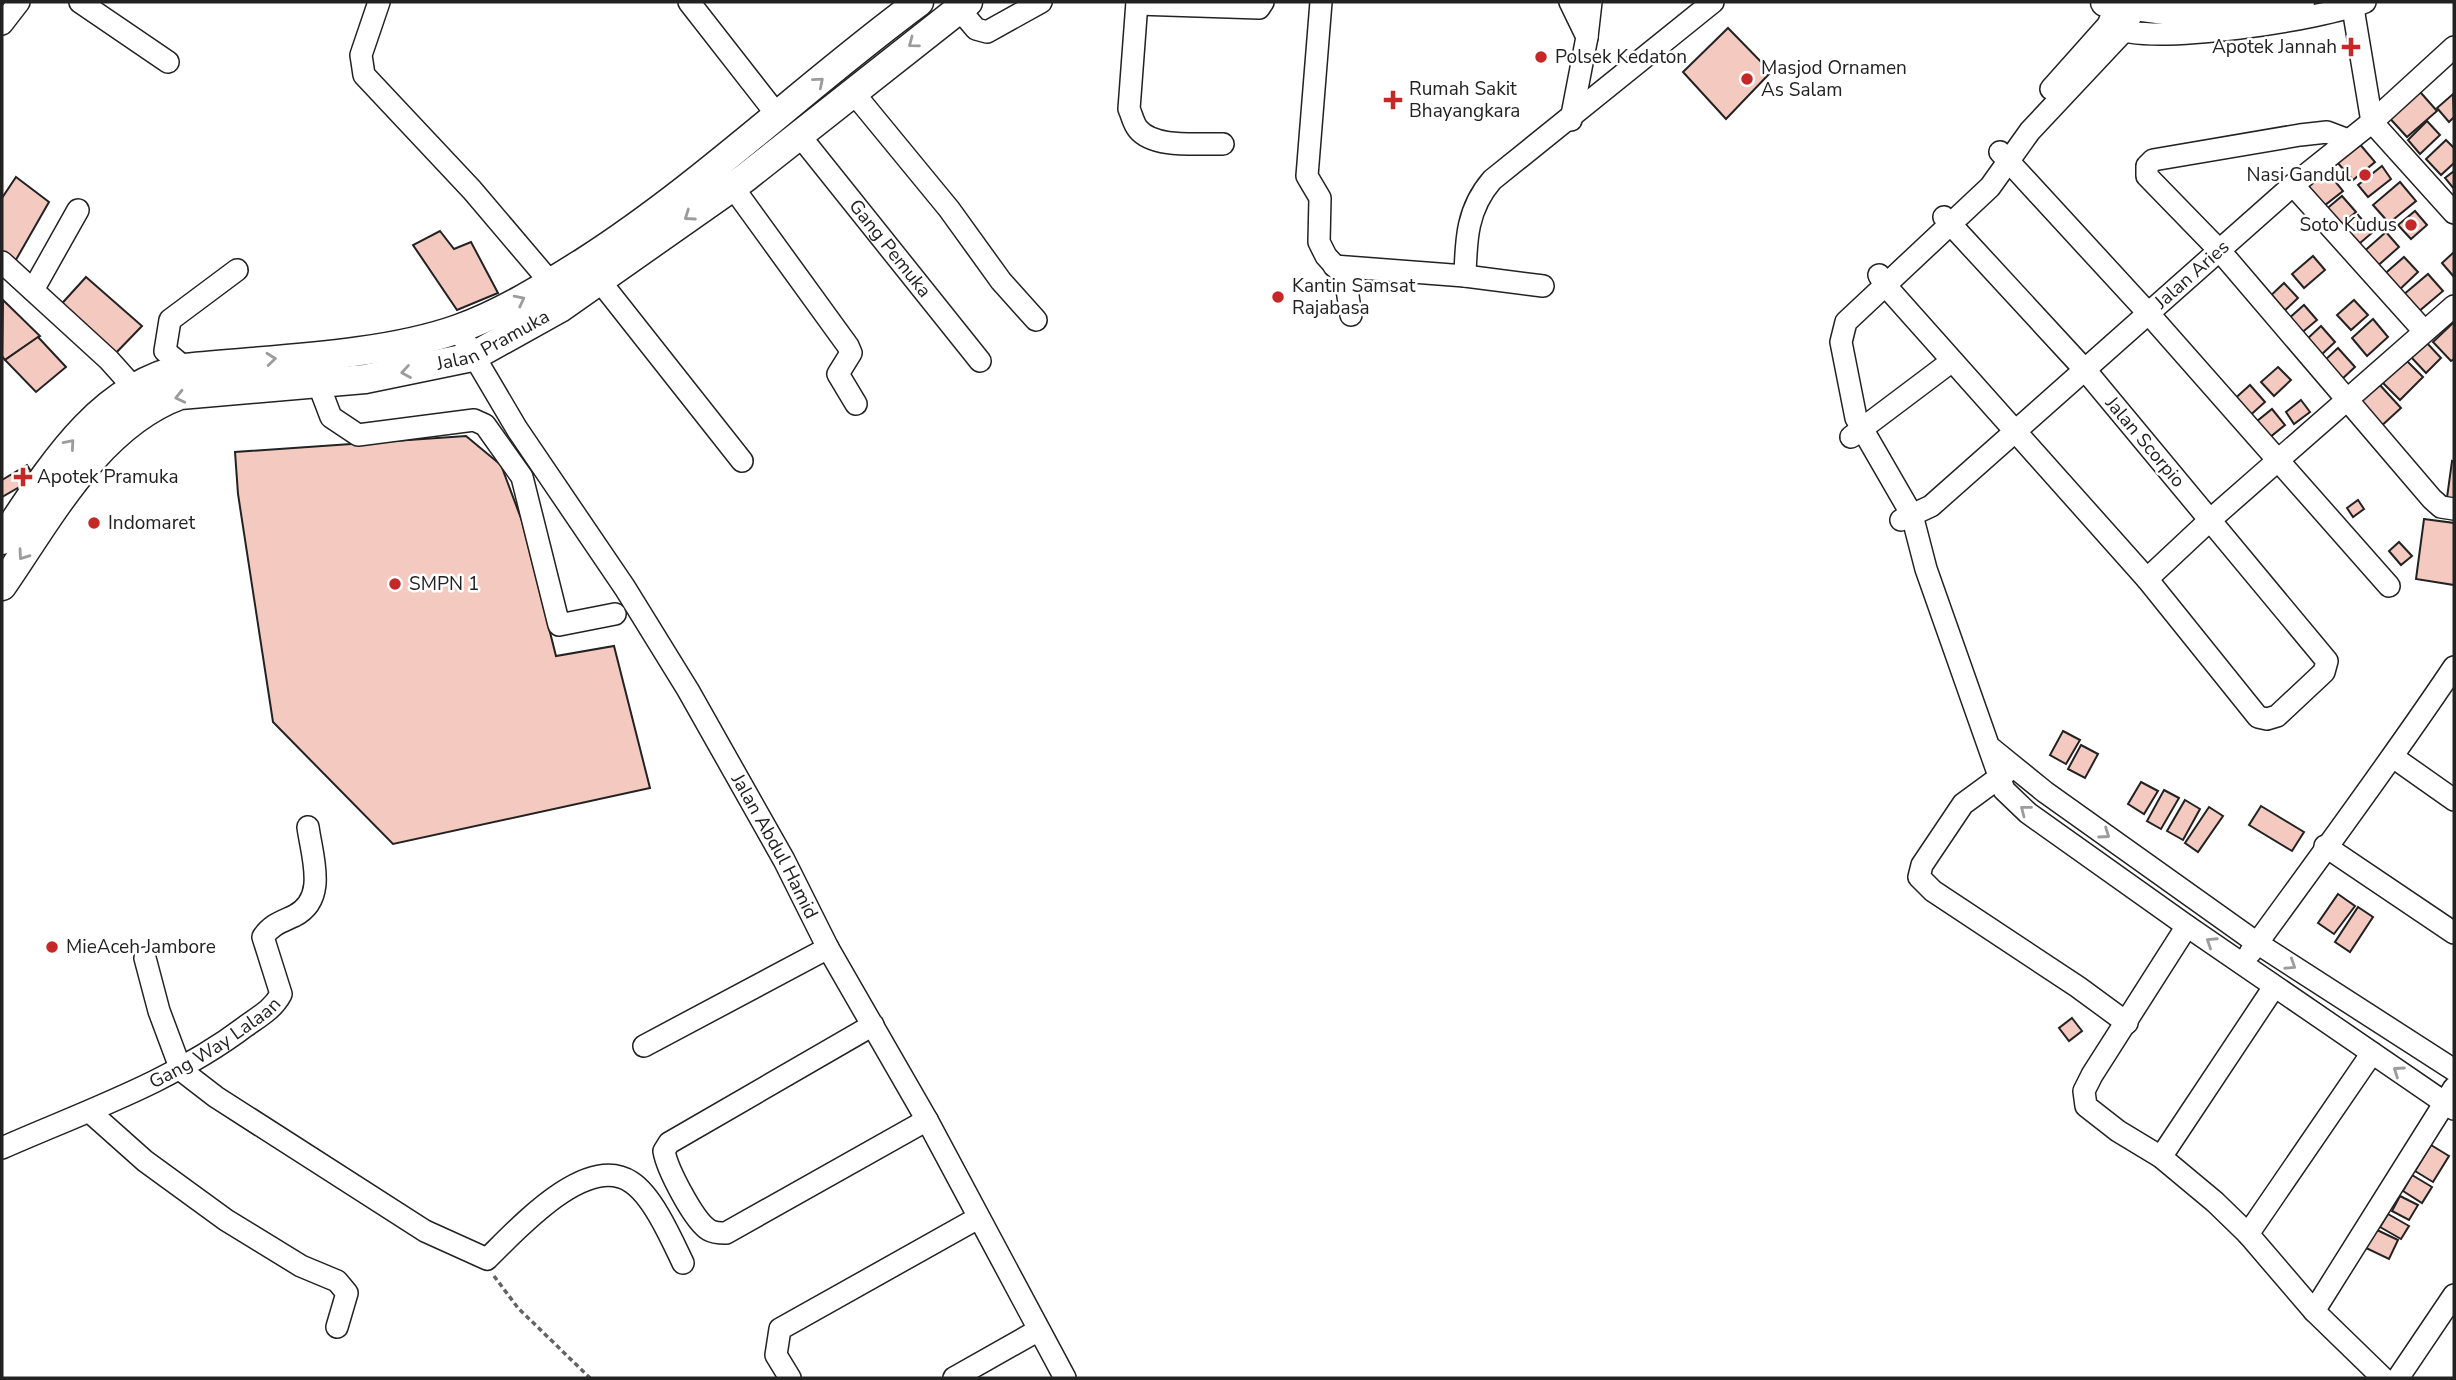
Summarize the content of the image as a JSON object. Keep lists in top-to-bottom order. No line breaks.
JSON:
{"streets":{"main road":["Jalan Pramuka"],"street":["Gang Pemuka","Jalan Aries","Jalan Scorpio","Jalan Abdul Hamid","Gang Way Lalaan"]},"crossings":[["Gang Pemuka","Jalan Pramuka"],["Jalan Aries","Jalan Scorpio"],["Jalan Pramuka","Jalan Abdul Hamid"]],"places":{"health":["Apotek Jannah","Rumah Sakit Bhayangkara","Apotek Pramuka"],"other":["Polsek Kedaton","Masjod Ornamen As Salam","Nasi Gandul","Soto Kudus","Kantin Samsat Rajabasa","Indomaret","SMPN 1","MieAceh Jambore"]}}
